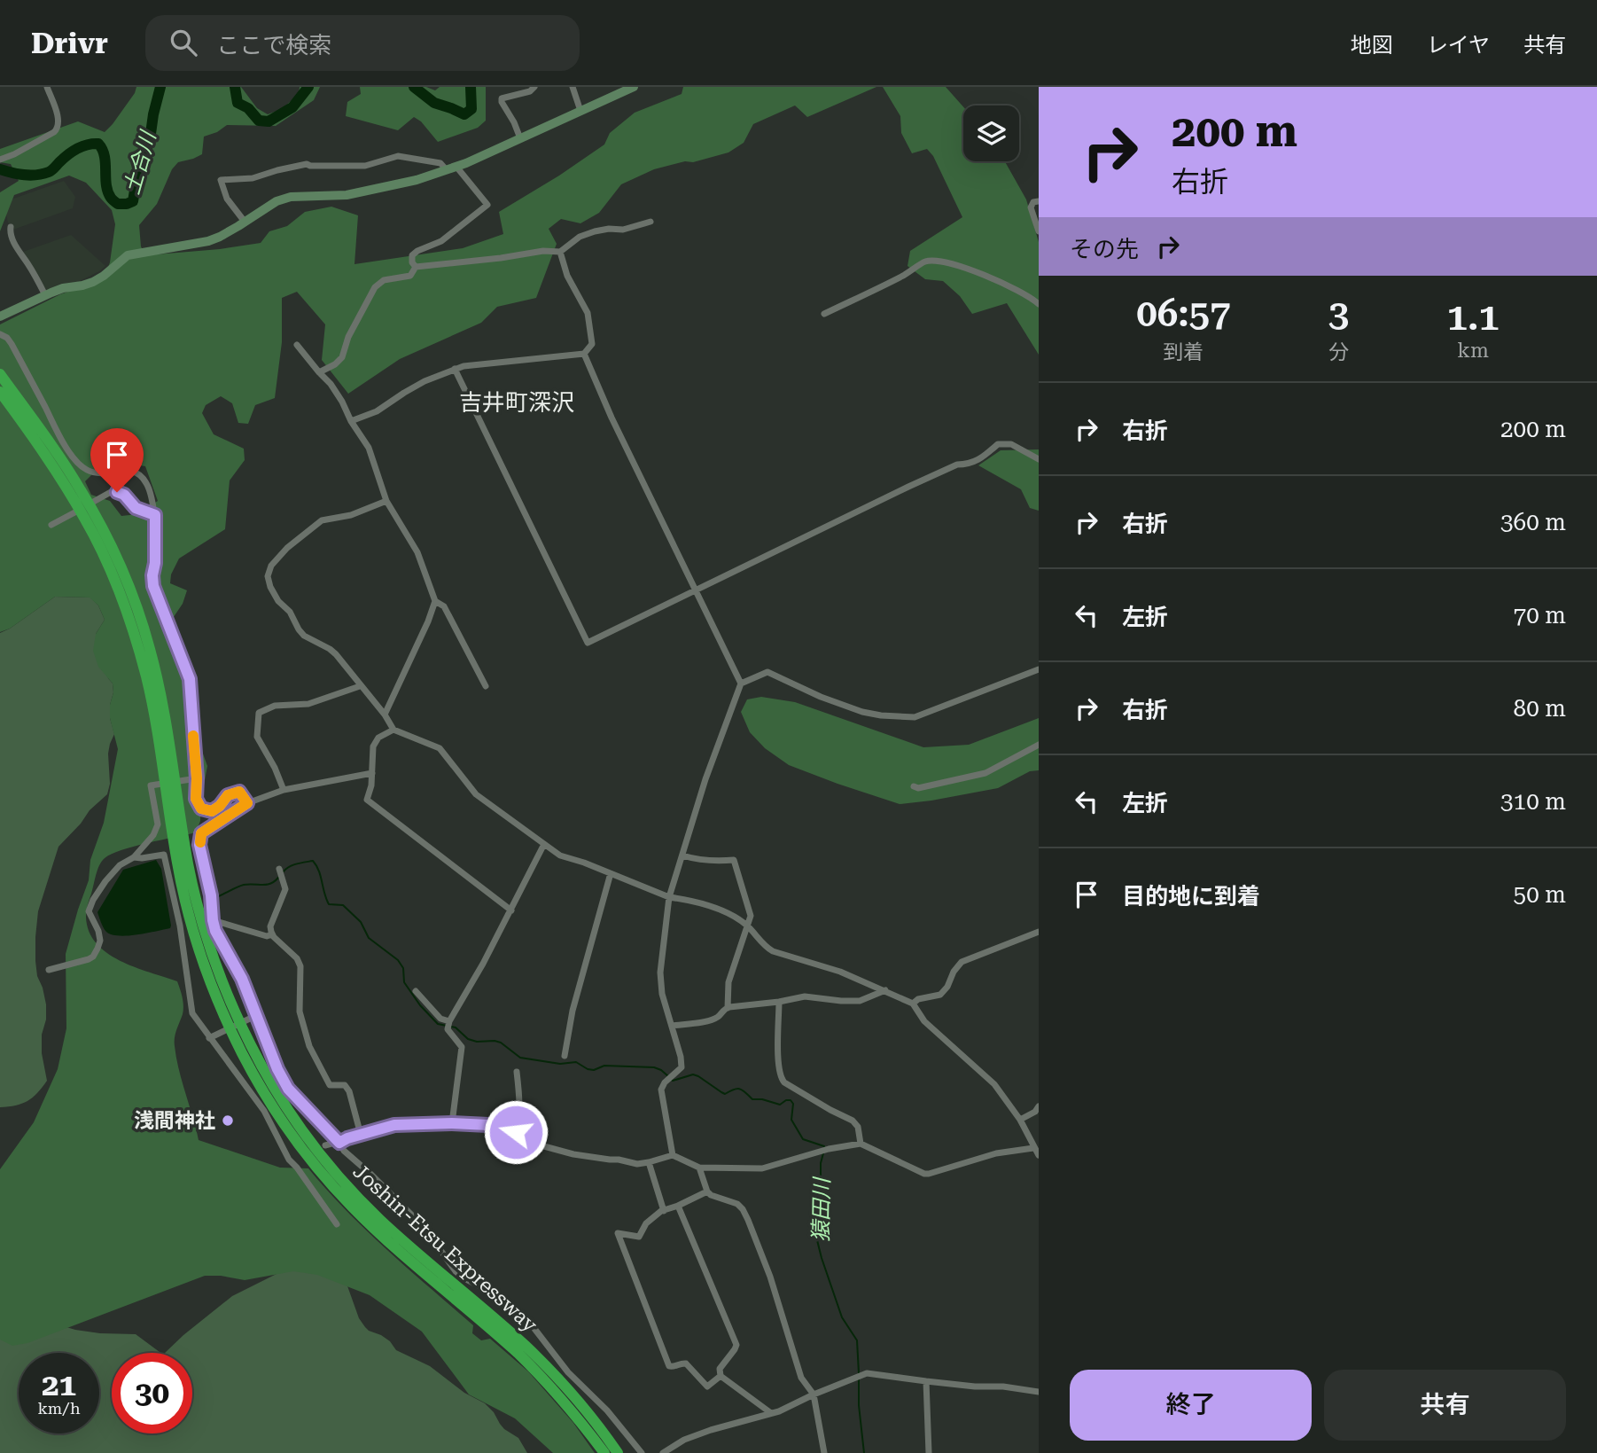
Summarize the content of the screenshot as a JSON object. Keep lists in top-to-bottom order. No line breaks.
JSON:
{"streets":{"highway":["Joshin-Etsu Expressway"]},"districts":["吉井町深沢"],"water":["土合川","猿田川"],"places":["浅間神社"],"page":{"header":"Drivr","search":"ここで検索","nav":["地図","レイヤ","共有"],"turn":["200 m","右折"],"then":"その先","eta":["06:57","到着","3","分","1.1","km"],"list":[{"name":"右折","value":"200 m"},{"name":"右折","value":"360 m"},{"name":"左折","value":"70 m"},{"name":"右折","value":"80 m"},{"name":"左折","value":"310 m"},{"name":"目的地に到着","value":"50 m"}],"speed":"21 km/h","limit":"30","buttons":["終了","共有"]}}
